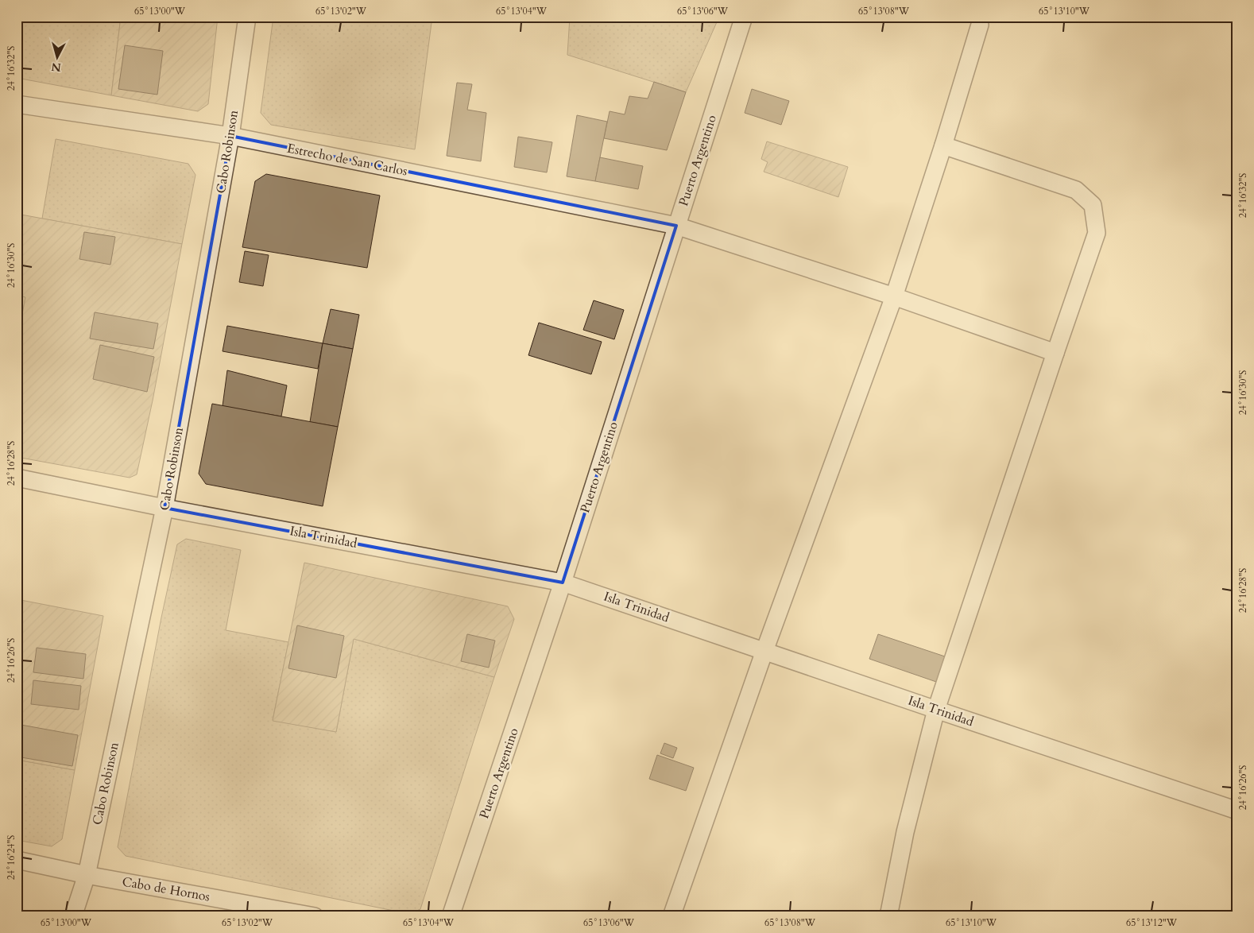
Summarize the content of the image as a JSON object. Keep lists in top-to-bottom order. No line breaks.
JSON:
{"streets":{"street":["Cabo Robinson","Estrecho de San Carlos","Puerto Argentino","Isla Trinidad","Cabo de Hornos"]},"crossings":[["Cabo Robinson","Estrecho de San Carlos"],["Cabo Robinson","Isla Trinidad"],["Cabo Robinson","Cabo de Hornos"],["Estrecho de San Carlos","Puerto Argentino"],["Puerto Argentino","Isla Trinidad"]],"north":"bottom","coordinates":["65°13'00\"W","65°13'02\"W","65°13'04\"W","65°13'06\"W","65°13'08\"W","65°13'10\"W","24°16'32\"S","24°16'30\"S","24°16'28\"S","24°16'26\"S","24°16'24\"S","65°13'12\"W"]}
